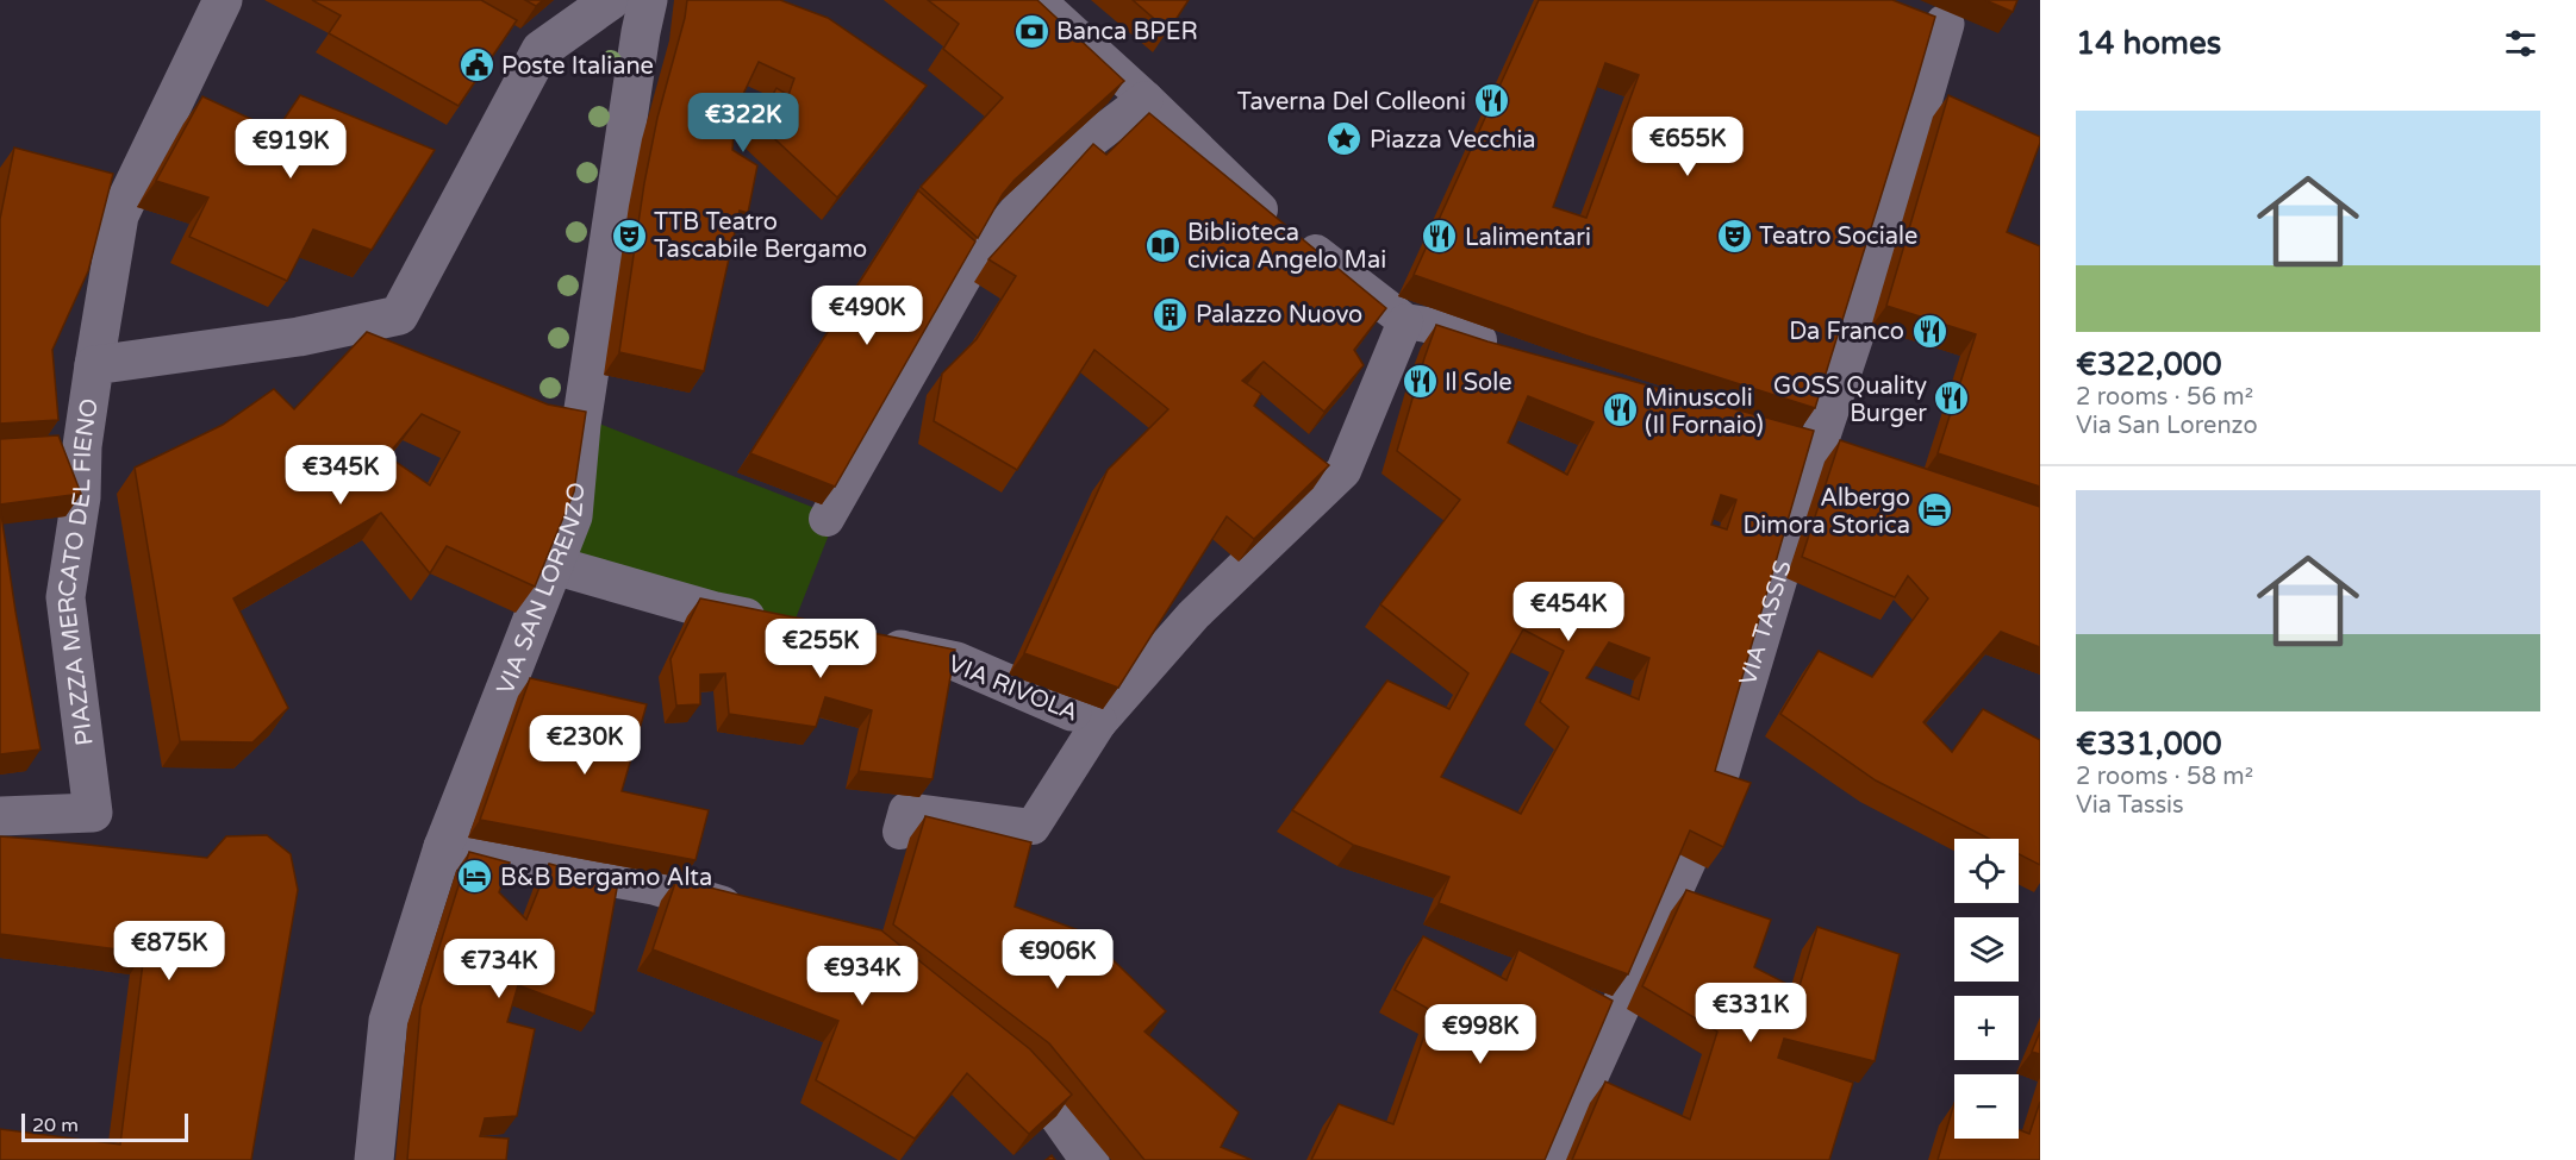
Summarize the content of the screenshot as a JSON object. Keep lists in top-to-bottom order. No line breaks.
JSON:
{"streets":{"street":["PIAZZA MERCATO DEL FIENO","VIA SAN LORENZO","VIA TASSIS","VIA RIVOLA"]},"places":{"bank":["Banca BPER"],"public building":["Poste Italiane"],"restaurant":["Taverna Del Colleoni","Lalimentari","Da Franco","Il Sole","GOSS Quality Burger","Minuscoli (Il Fornaio)"],"place":["Piazza Vecchia"],"theatre":["TTB Teatro Tascabile Bergamo","Teatro Sociale"],"library":["Biblioteca civica Angelo Mai"],"building":["Palazzo Nuovo"],"hotel":["Albergo Dimora Storica","B&B Bergamo Alta"]},"scale_bar":"20 m","page":{"heading":"14 homes","list":[{"name":"€322,000","note":"2 rooms · 56 m² · Via San Lorenzo"},{"name":"€331,000","note":"2 rooms · 58 m² · Via Tassis"}],"price":["€322K","€655K","€919K","€490K","€345K","€454K","€255K","€230K","€875K","€906K","€734K","€934K","€331K","€998K"],"map_buttons":["+","−"],"scale":"20 m"}}
